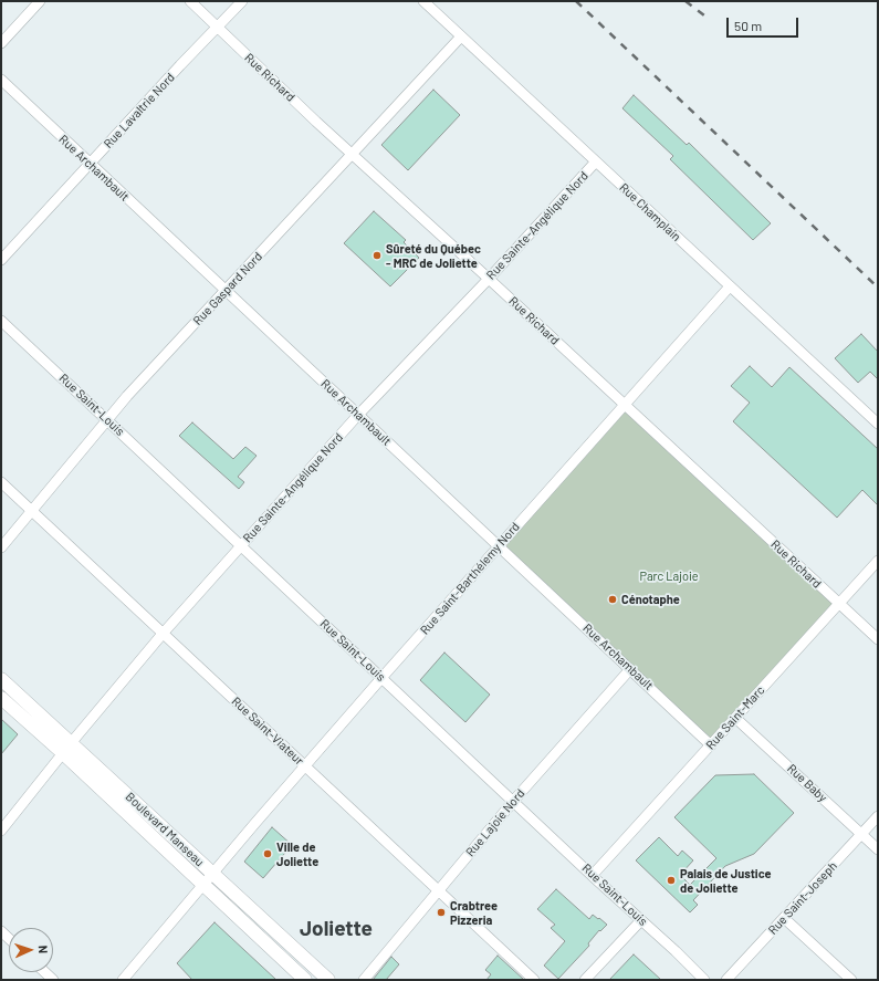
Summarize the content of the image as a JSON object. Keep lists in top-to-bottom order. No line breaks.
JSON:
{"streets":{"main road":["Boulevard Manseau"],"street":["Rue Richard","Rue Lavaltrie Nord","Rue Archambault","Rue Champlain","Rue Sainte-Angélique Nord","Rue Gaspard Nord","Rue Saint-Louis","Rue Saint-Barthélemy Nord","Rue Saint-Marc","Rue Saint-Viateur","Rue Baby","Rue Lajoie Nord","Rue Saint-Joseph"]},"crossings":[["Rue Richard","Rue Lavaltrie Nord"],["Rue Richard","Rue Sainte-Angélique Nord"],["Rue Richard","Rue Gaspard Nord"],["Rue Richard","Rue Saint-Barthélemy Nord"],["Rue Richard","Rue Saint-Marc"],["Rue Lavaltrie Nord","Rue Archambault"],["Rue Archambault","Rue Sainte-Angélique Nord"],["Rue Archambault","Rue Gaspard Nord"],["Rue Archambault","Rue Saint-Barthélemy Nord"],["Rue Archambault","Rue Saint-Marc"],["Rue Archambault","Rue Lajoie Nord"],["Rue Champlain","Rue Sainte-Angélique Nord"],["Rue Champlain","Rue Gaspard Nord"],["Rue Champlain","Rue Saint-Barthélemy Nord"],["Rue Sainte-Angélique Nord","Rue Saint-Louis"],["Rue Sainte-Angélique Nord","Rue Saint-Viateur"],["Rue Sainte-Angélique Nord","Boulevard Manseau"],["Rue Gaspard Nord","Rue Saint-Louis"],["Rue Gaspard Nord","Rue Saint-Viateur"],["Rue Saint-Louis","Rue Saint-Barthélemy Nord"],["Rue Saint-Louis","Rue Saint-Marc"],["Rue Saint-Louis","Rue Lajoie Nord"],["Rue Saint-Barthélemy Nord","Rue Saint-Viateur"],["Rue Saint-Barthélemy Nord","Boulevard Manseau"],["Rue Saint-Marc","Rue Baby"],["Rue Saint-Viateur","Rue Lajoie Nord"],["Rue Baby","Rue Saint-Joseph"]],"districts":["Joliette"],"parks":["Parc Lajoie"],"places":["Sûreté du Québec - MRC de Joliette","Cénotaphe","Ville de Joliette","Palais de Justice de Joliette","Crabtree Pizzeria"],"scale_bar":"50 m","north":"right"}
